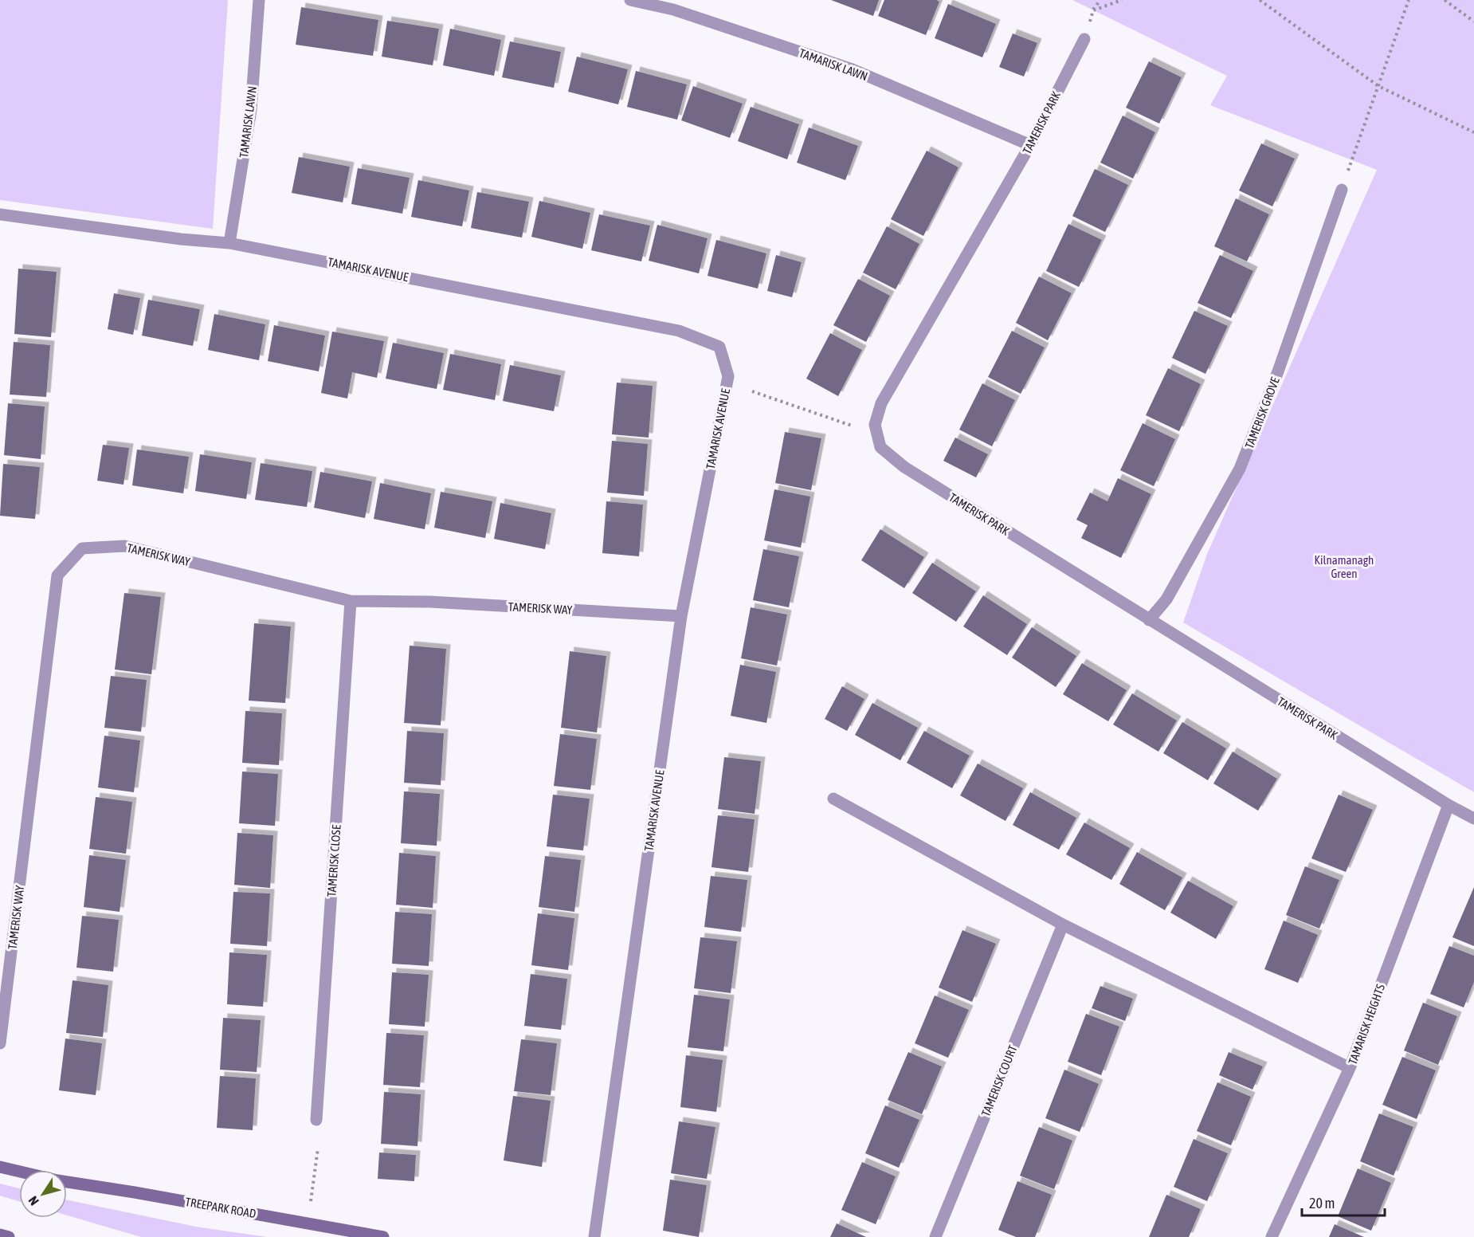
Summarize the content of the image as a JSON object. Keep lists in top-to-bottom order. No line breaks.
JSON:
{"streets":{"street":["TAMARISK LAWN","TAMERISK PARK","TAMARISK AVENUE","TAMERISK GROVE","TAMERISK WAY","TAMERISK CLOSE","TAMARISK HEIGHTS","TAMERISK COURT","TREEPARK ROAD"]},"crossings":[["TAMARISK LAWN","TAMERISK PARK"],["TAMARISK LAWN","TAMARISK AVENUE"],["TAMERISK PARK","TAMERISK GROVE"],["TAMERISK PARK","TAMARISK HEIGHTS"],["TAMARISK AVENUE","TAMERISK WAY"],["TAMERISK WAY","TAMERISK CLOSE"]],"parks":["Kilnamanagh Green"],"scale_bar":"20 m","north":"bottom left"}
